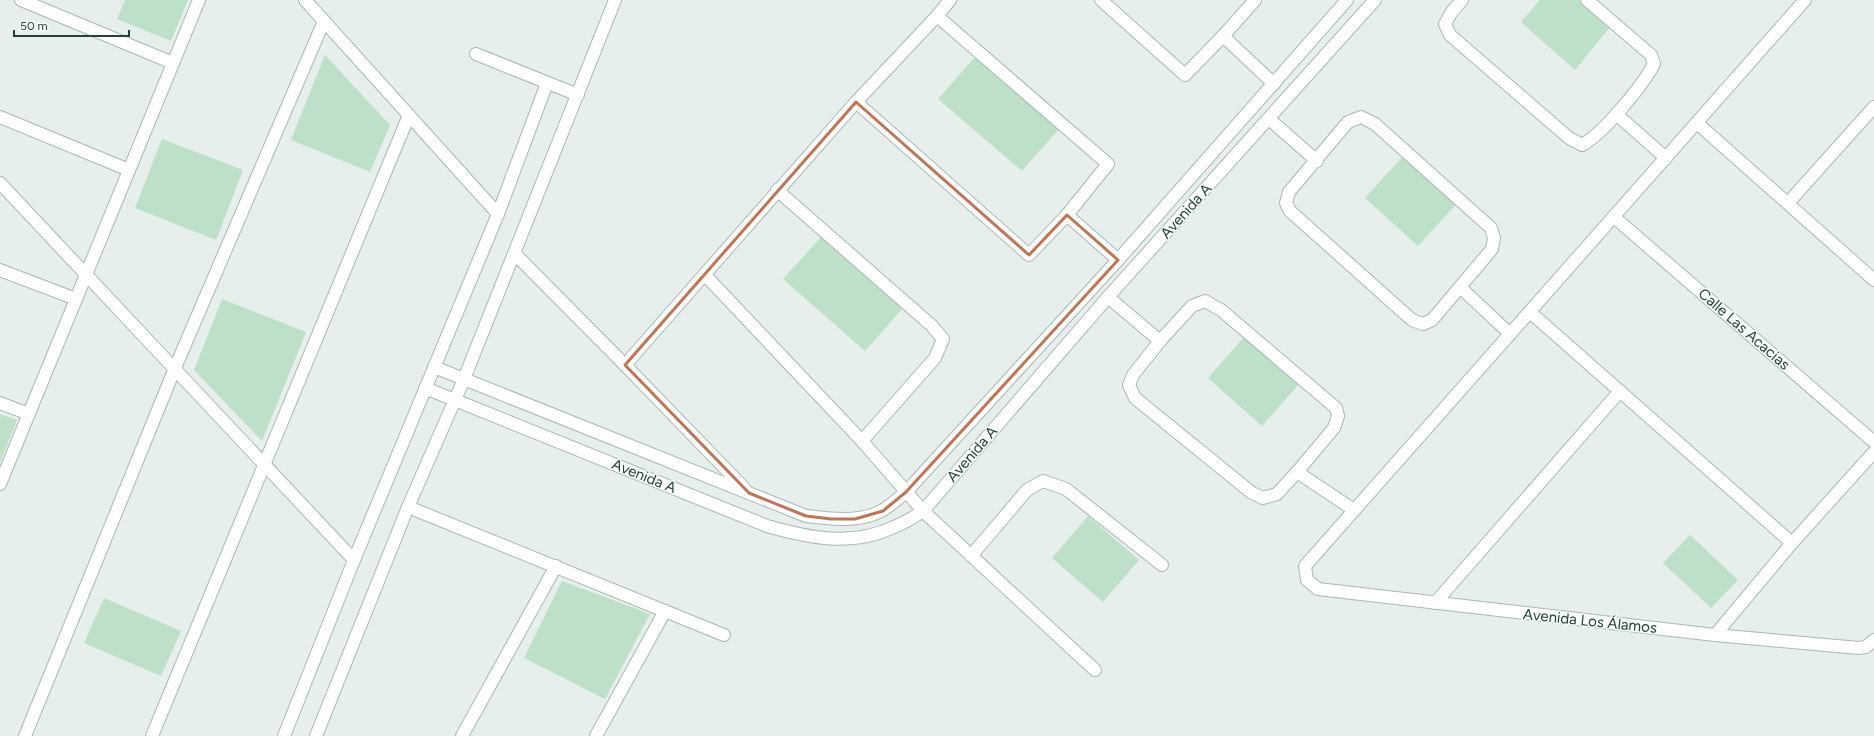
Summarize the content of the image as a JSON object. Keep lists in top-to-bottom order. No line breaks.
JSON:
{"streets":{"street":["Avenida A","Calle Las Acacias","Avenida Los Álamos"]},"scale_bar":"50 m"}
